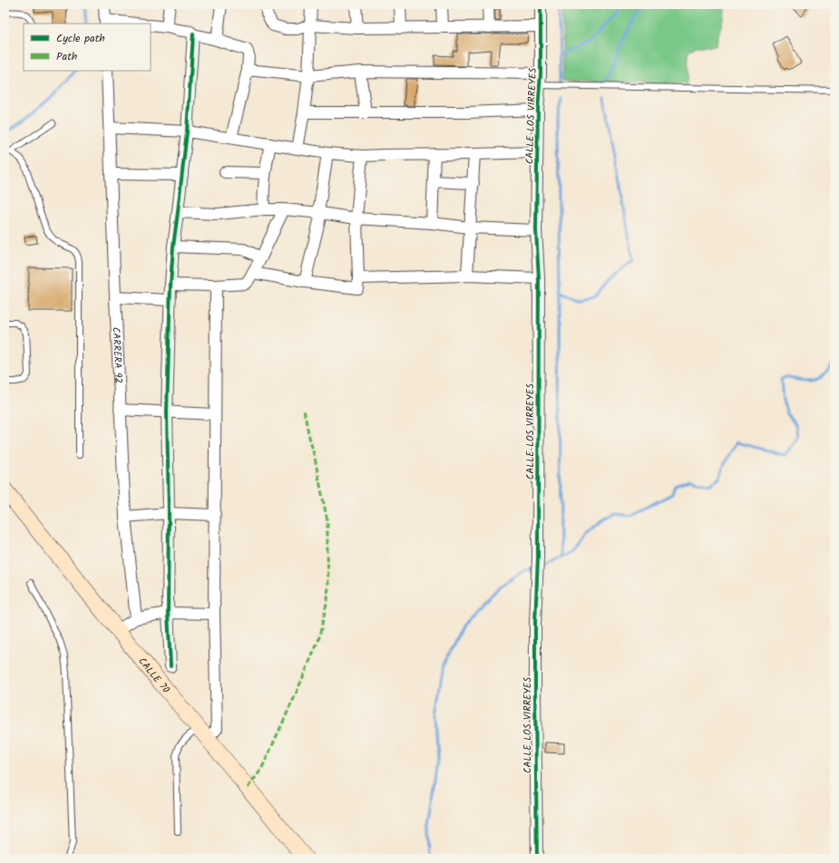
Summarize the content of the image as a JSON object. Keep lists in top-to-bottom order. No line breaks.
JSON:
{"streets":{"street":["CALLE LOS VIRREYES","CARRERA 92","CALLE 70"]},"legend":["Cycle path","Path"]}
